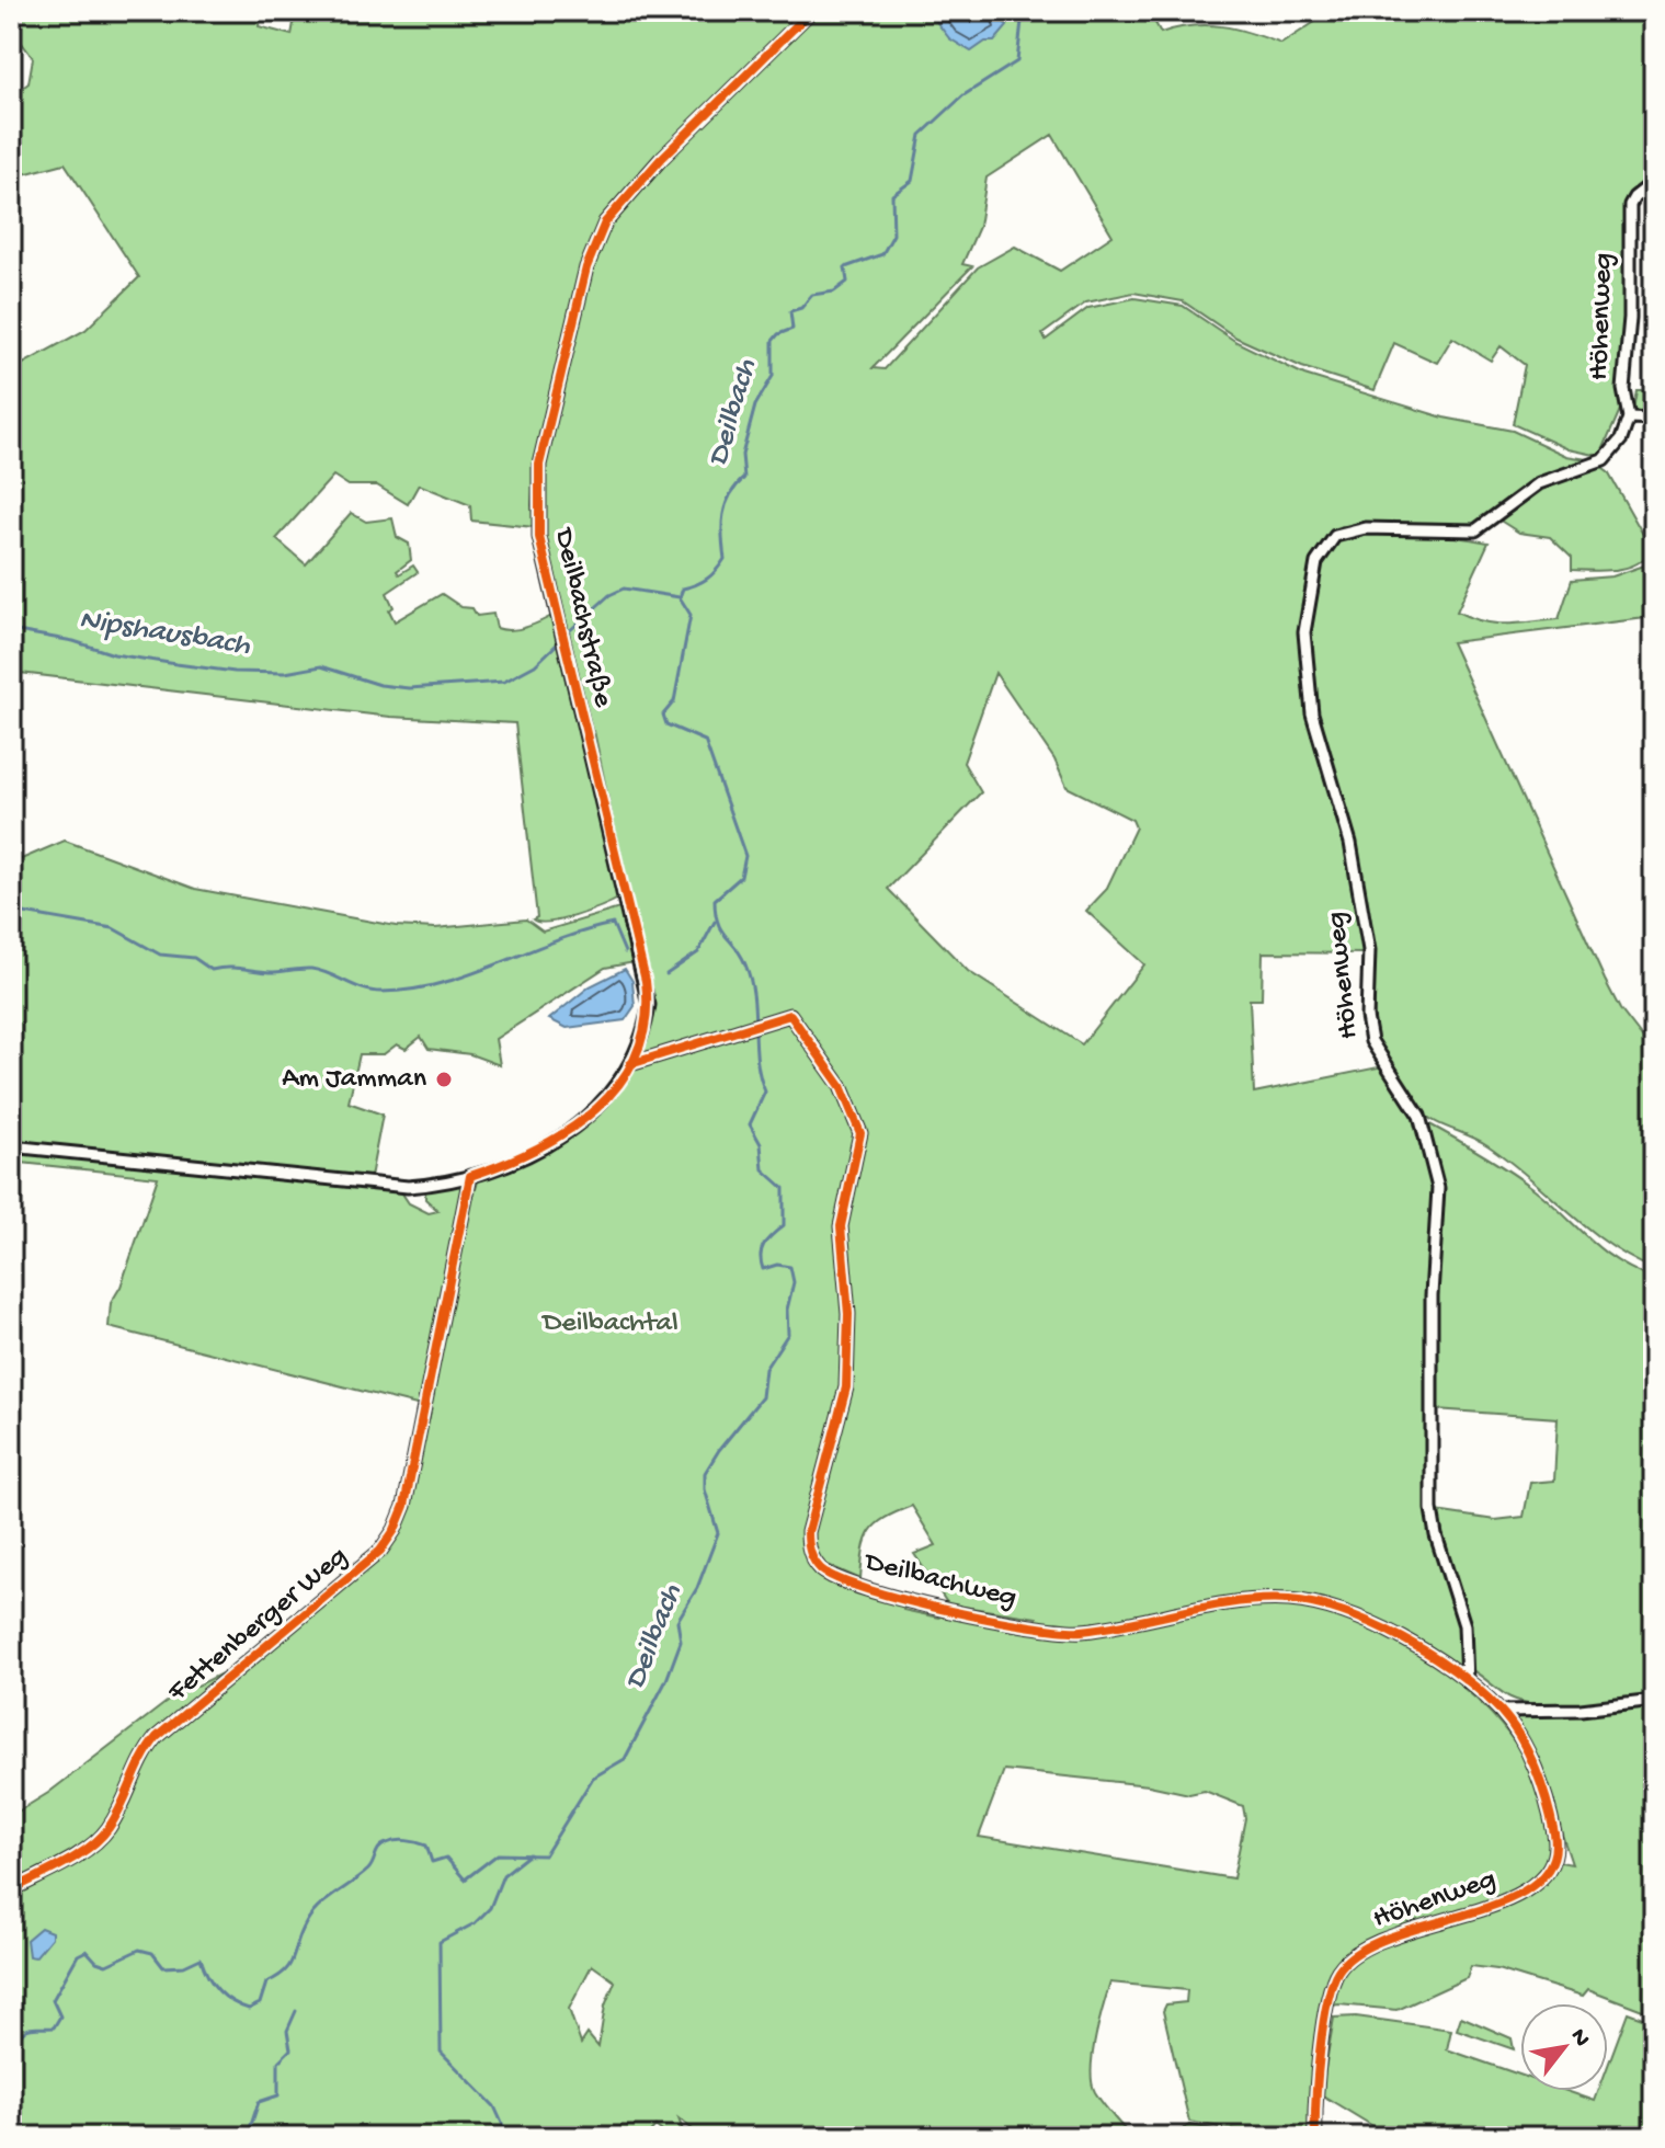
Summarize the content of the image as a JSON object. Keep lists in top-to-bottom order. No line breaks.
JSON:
{"streets":{"street":["Höhenweg","Deilbachstraße","Deilbachweg","Fettenberger Weg"]},"crossings":[["Höhenweg","Deilbachweg"],["Deilbachstraße","Deilbachweg"],["Deilbachstraße","Fettenberger Weg"]],"water":["Deilbach","Nipshausbach"],"parks":["Deilbachtal"],"places":["Am Jamman"],"north":"top right"}
